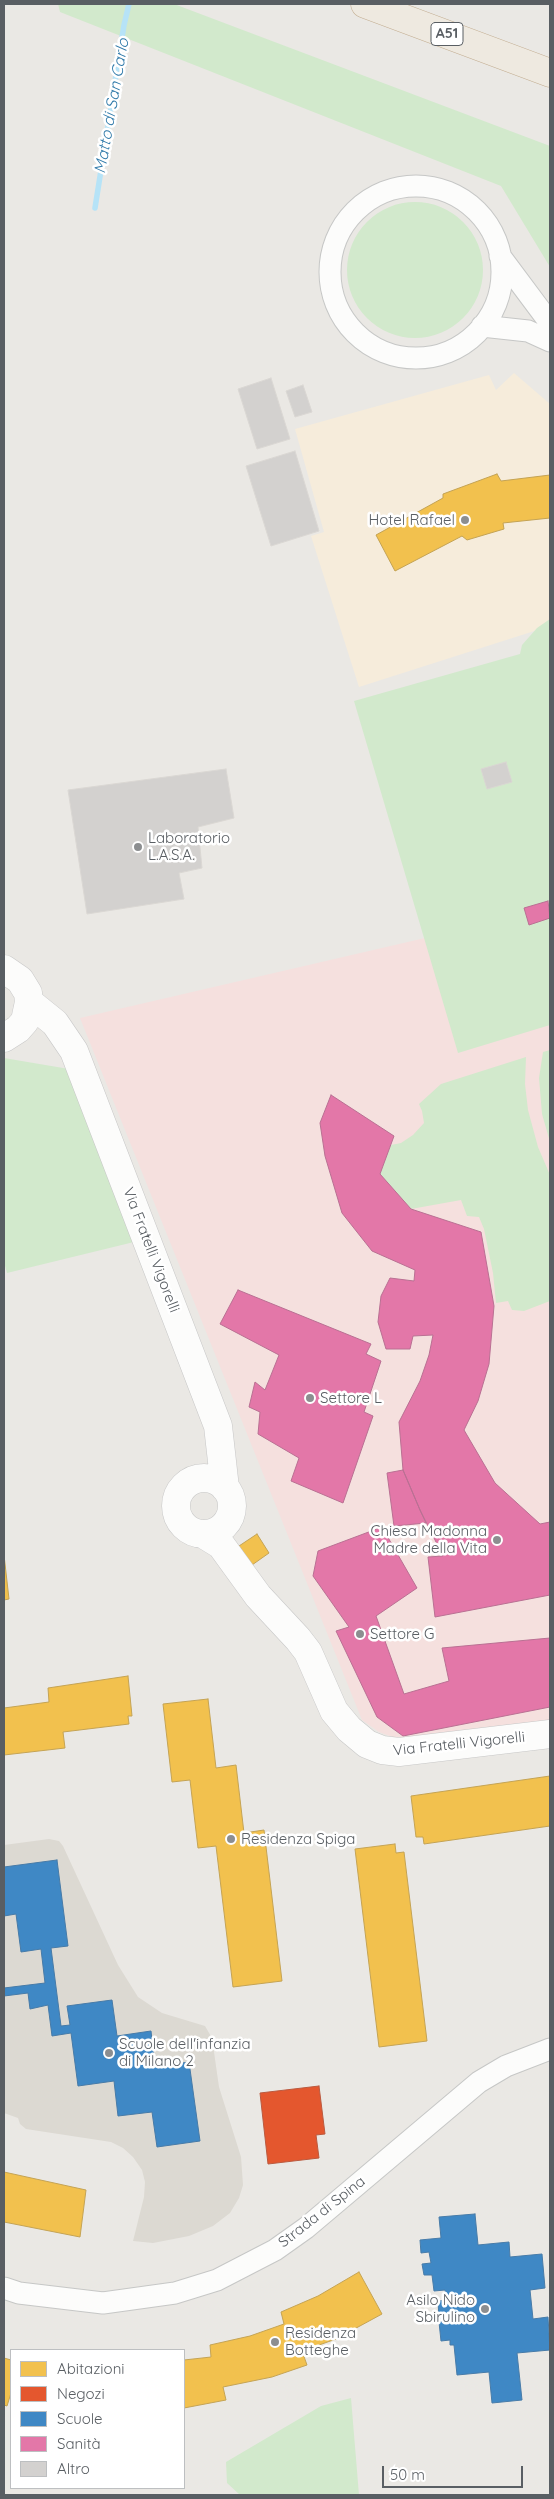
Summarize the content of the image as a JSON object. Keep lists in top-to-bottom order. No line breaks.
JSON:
{"streets":{"highway":["A51"],"street":["Via Fratelli Vigorelli","Strada di Spina"]},"water":["Matto di San Carlo"],"places":["Hotel Rafael","Laboratorio L.A.S.A.","Settore L","Chiesa Madonna Madre della Vita","Settore G","Residenza Spiga","Scuole dell'infanzia di Milano 2","Asilo Nido Sbirulino","Residenza Botteghe"],"legend":["Abitazioni","Negozi","Scuole","Sanità","Altro"],"scale_bar":"50 m"}
